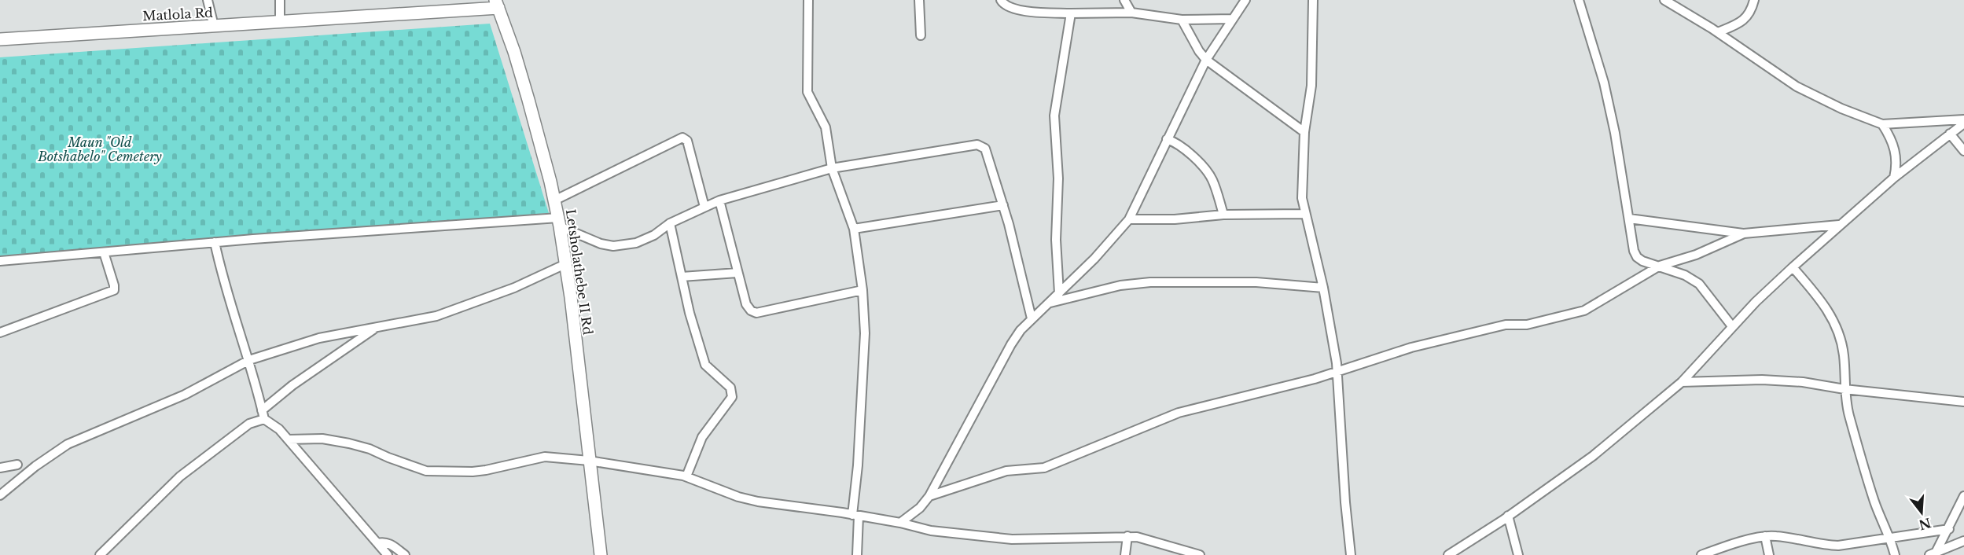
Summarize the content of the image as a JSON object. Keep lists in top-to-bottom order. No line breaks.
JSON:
{"streets":{"street":["Matlola Rd","Letsholathebe II Rd"]},"crossings":[["Matlola Rd","Letsholathebe II Rd"]],"parks":["Maun \"Old Botshabelo\" Cemetery"],"north":"bottom"}
